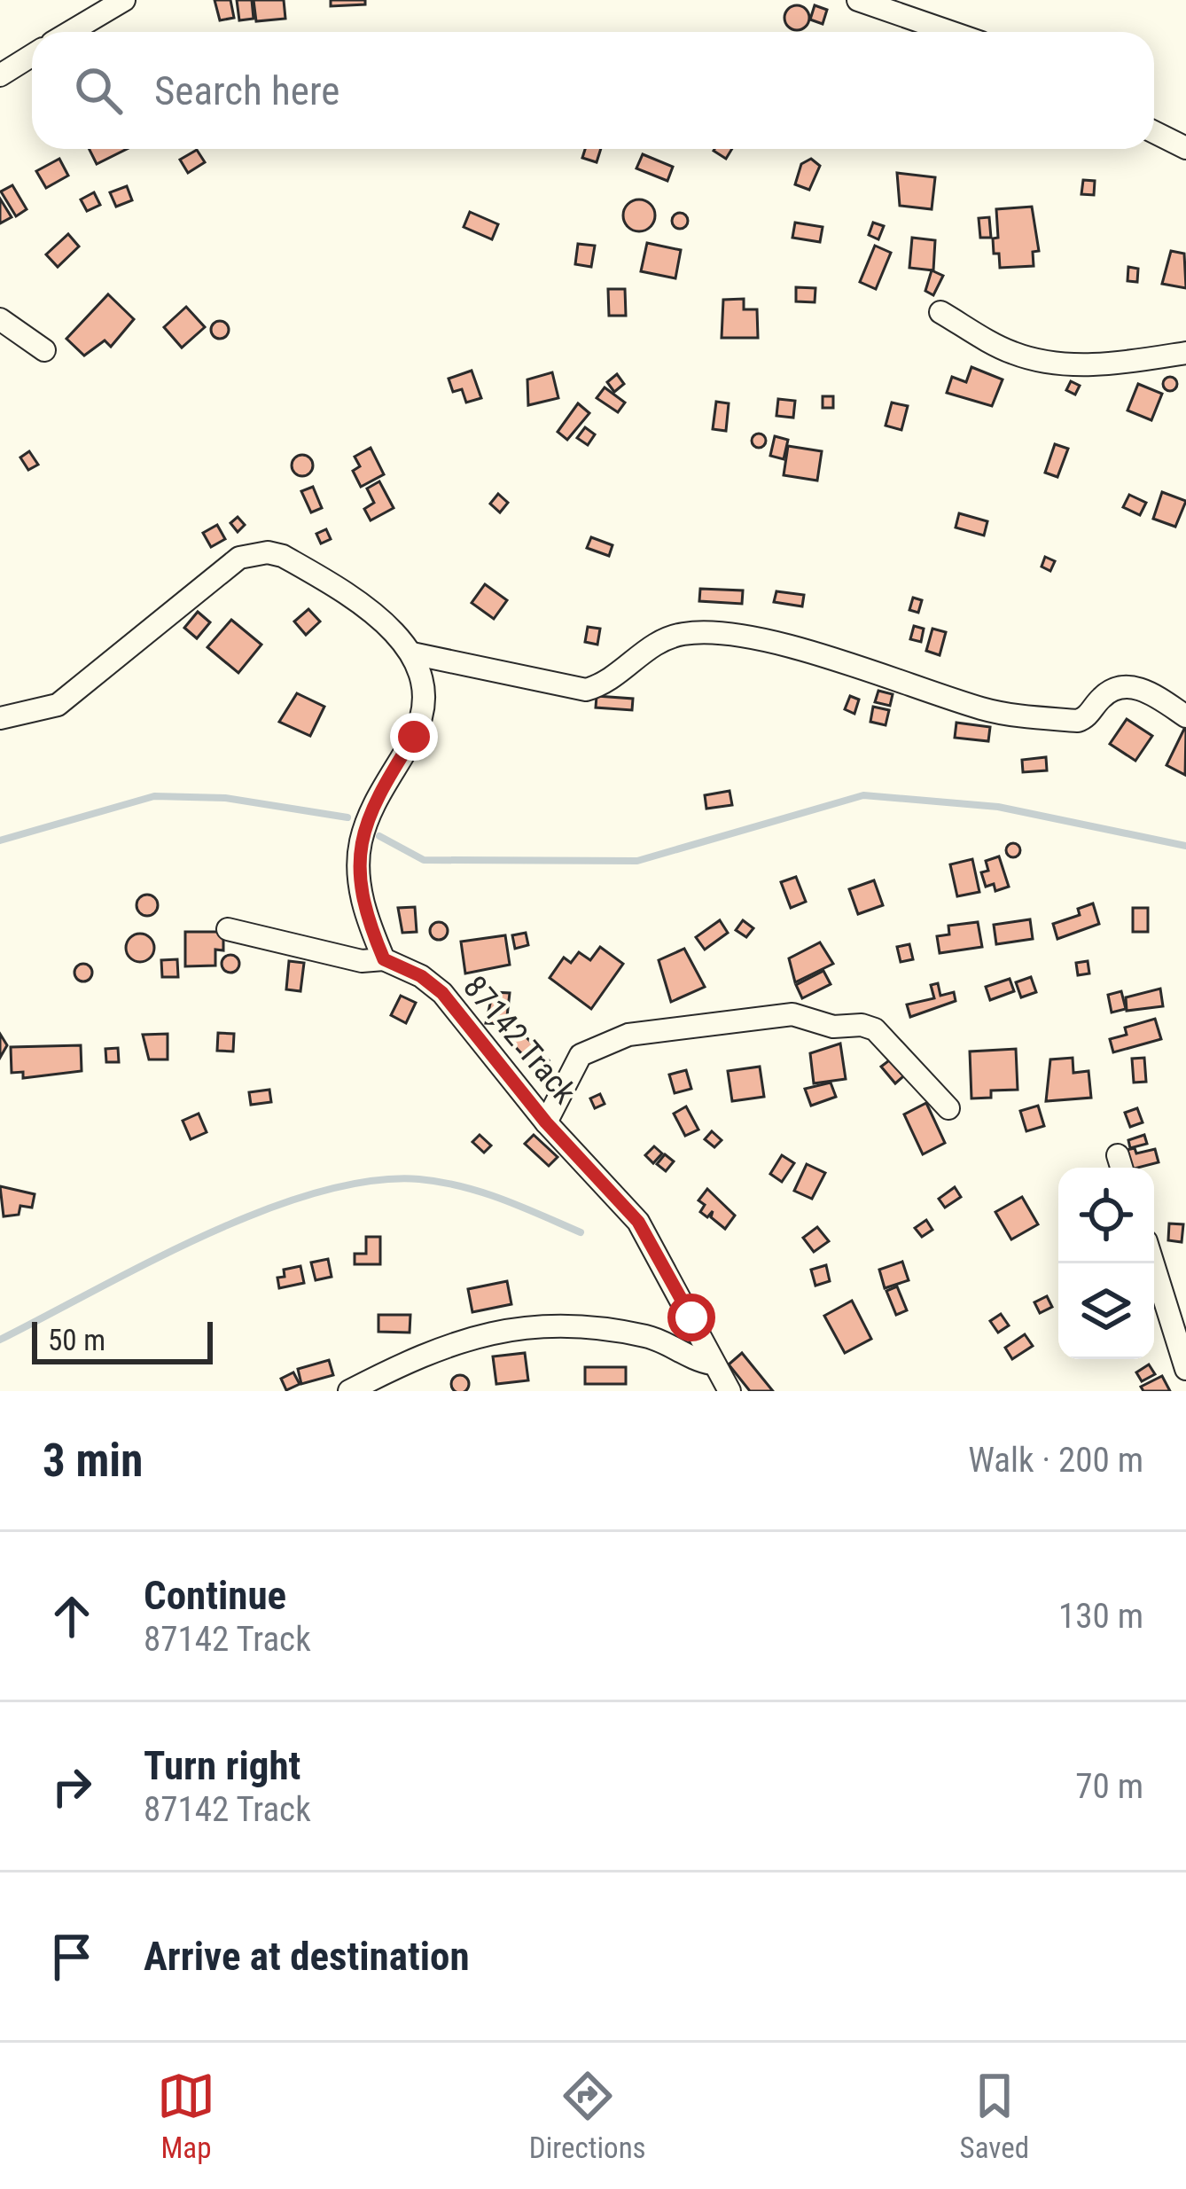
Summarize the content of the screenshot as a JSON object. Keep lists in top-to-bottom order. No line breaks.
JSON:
{"streets":{"street":["87142 Track"]},"scale_bar":"50 m","page":{"search":"Search here","scale":"50 m","heading":["3 min","Walk · 200 m"],"list":[["Continue","87142 Track","130 m"],["Turn right","87142 Track","70 m"],"Arrive at destination"],"nav":["Map","Directions","Saved"]}}
